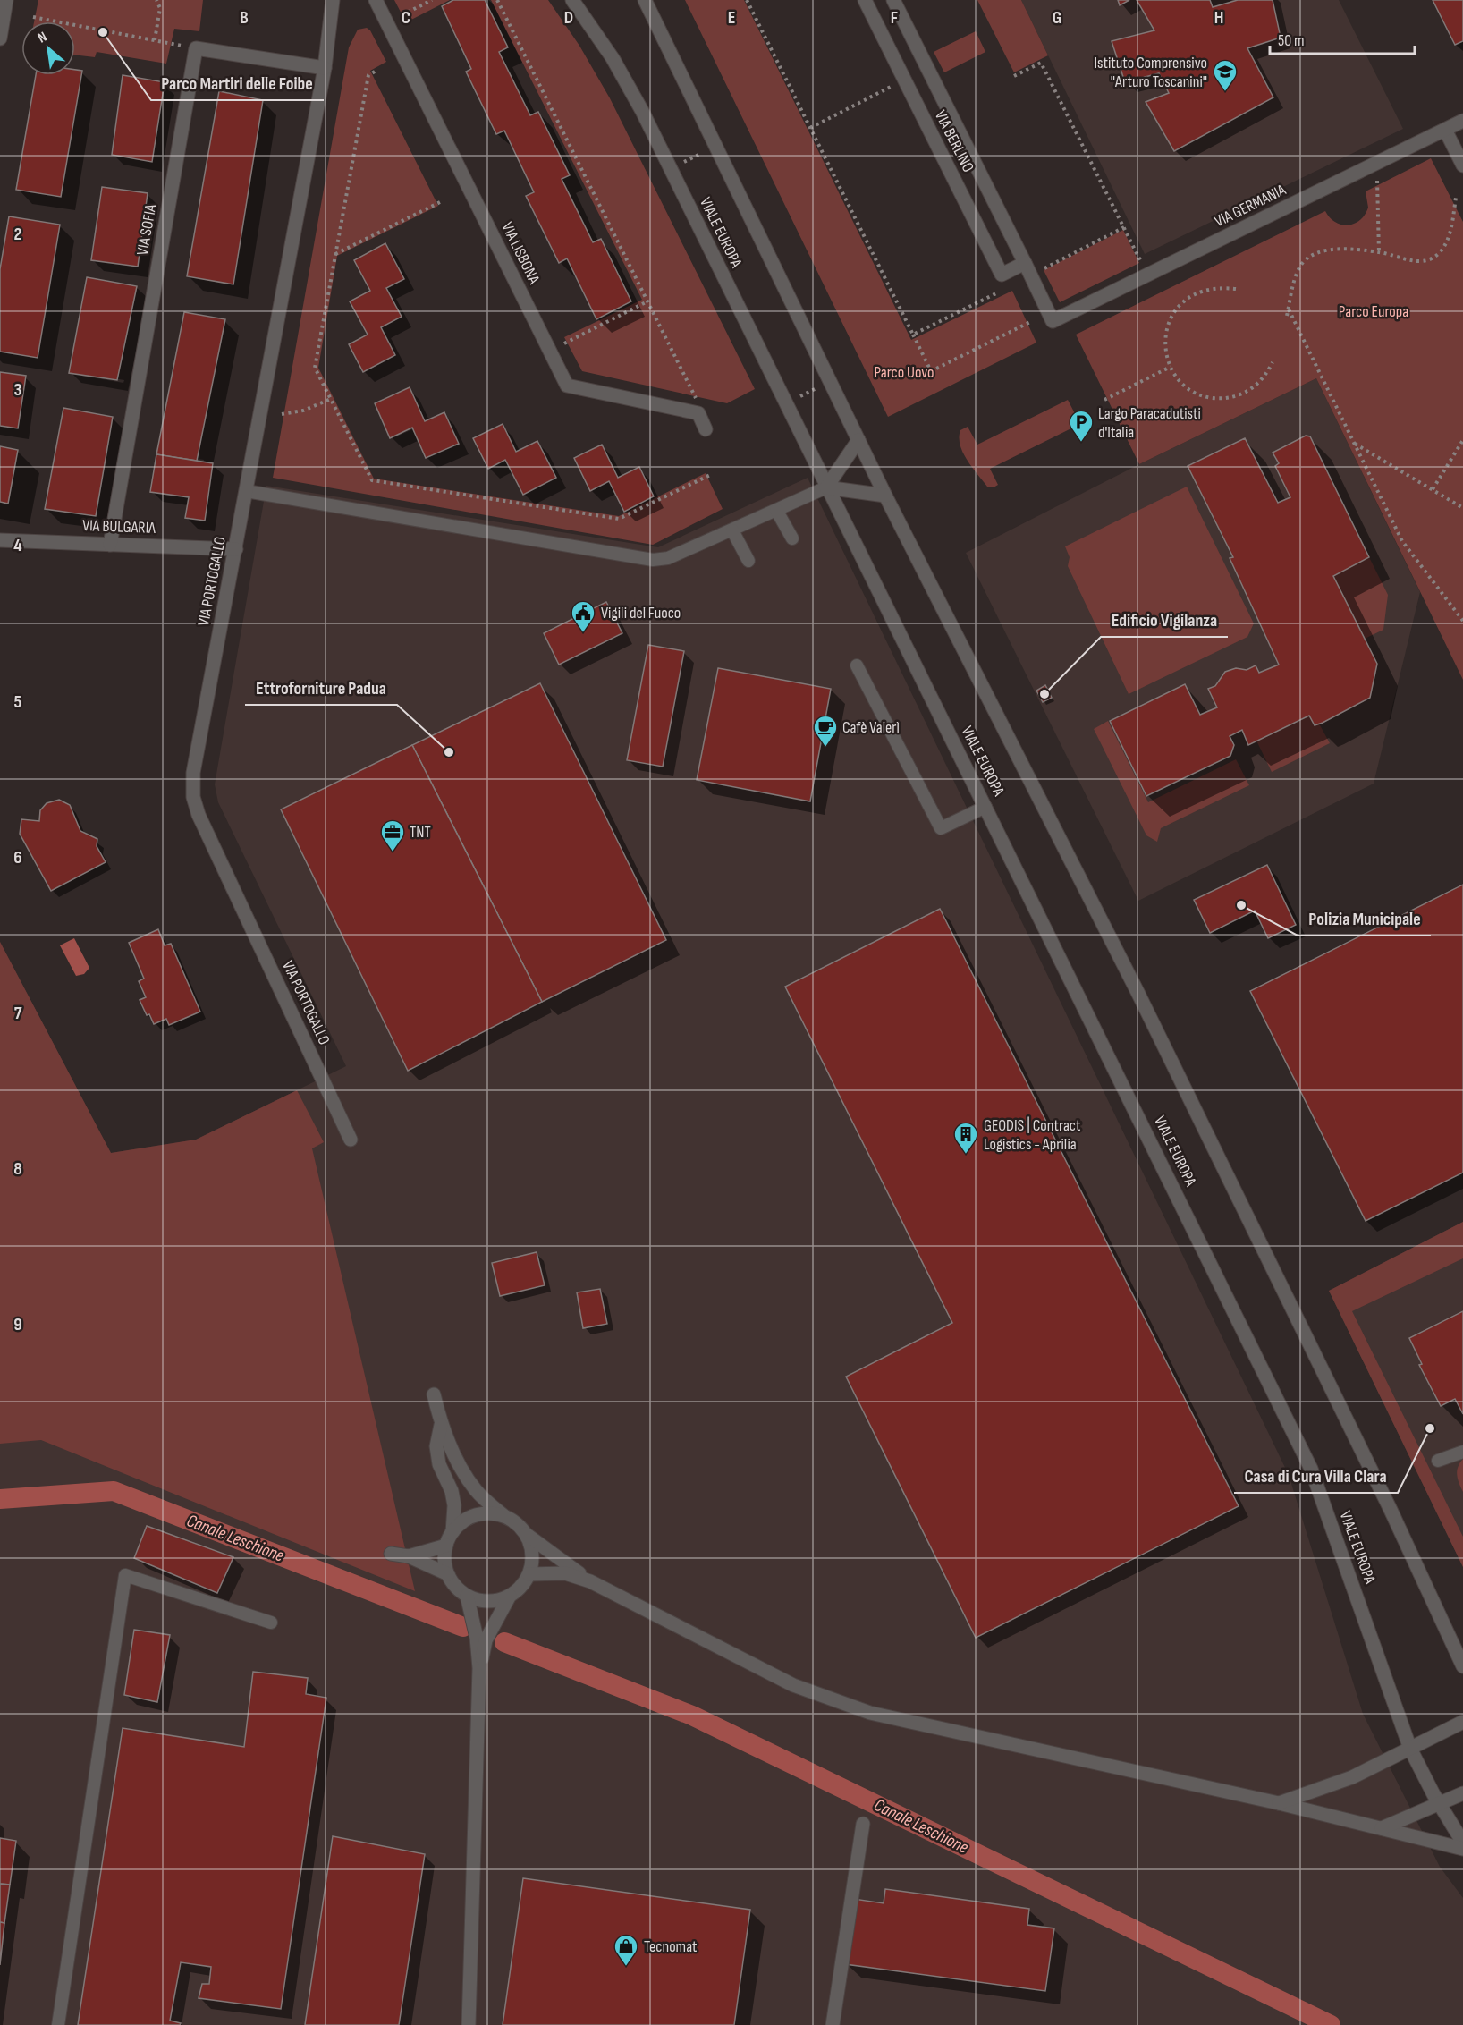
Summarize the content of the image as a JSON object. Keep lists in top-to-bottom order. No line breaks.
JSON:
{"streets":{"street":["VIA BERLINO","VIA GERMANIA","VIA SOFIA","VIALE EUROPA","VIA LISBONA","VIA BULGARIA","VIA PORTOGALLO"]},"crossings":[["VIA BERLINO","VIA GERMANIA"],["VIA SOFIA","VIA BULGARIA"],["VIA BULGARIA","VIA PORTOGALLO"]],"water":["Canale Leschione"],"parks":["Parco Europa","Parco Uovo"],"places":{"other":["Parco Martiri delle Foibe","Edificio Vigilanza","Ettroforniture Padua","Polizia Municipale","Casa di Cura Villa Clara"],"school or university":["Istituto Comprensivo \"Arturo Toscanini\""],"parking":["Largo Paracadutisti d'Italia"],"public building":["Vigili del Fuoco"],"cafe":["Cafè Valerì"],"office":["TNT"],"building":["GEODIS | Contract Logistics - Aprilia"],"shop":["Tecnomat"]},"scale_bar":"50 m","north":"top left","grid":{"columns":["B","C","D","E","F","G","H"],"rows":["2","3","4","5","6","7","8","9"]}}
